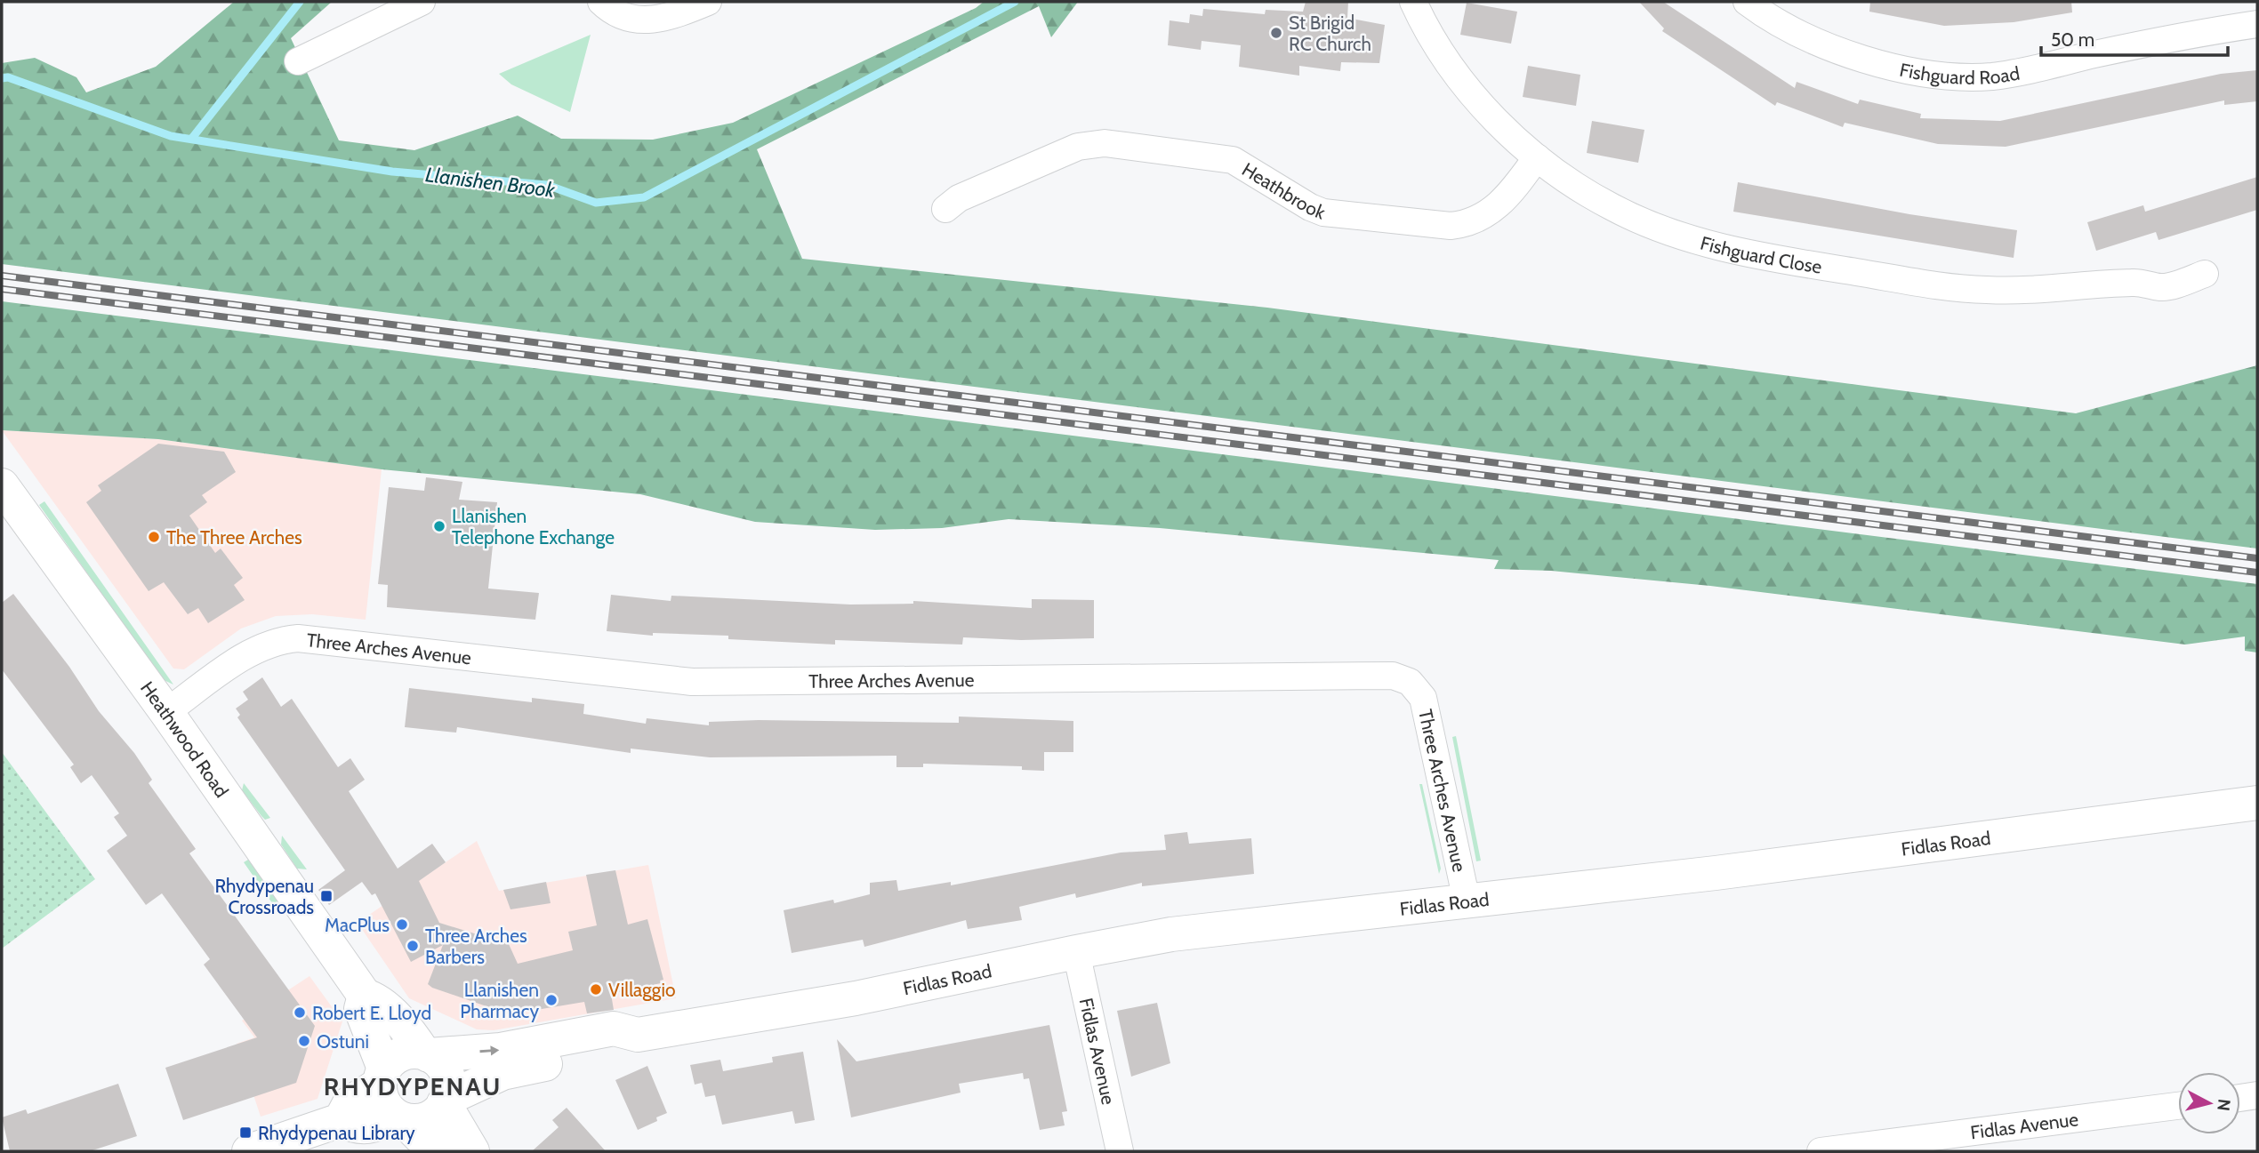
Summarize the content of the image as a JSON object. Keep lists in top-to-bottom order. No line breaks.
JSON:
{"streets":{"street":["Fishguard Road","Heathbrook","Fishguard Close","Three Arches Avenue","Heathwood Road","Fidlas Road","Fidlas Avenue"]},"crossings":[["Heathbrook","Fishguard Close"],["Three Arches Avenue","Heathwood Road"],["Three Arches Avenue","Fidlas Road"],["Heathwood Road","Fidlas Road"],["Fidlas Road","Fidlas Avenue"]],"districts":["RHYDYPENAU"],"water":["Llanishen Brook"],"places":{"other":["St Brigid RC Church","Llanishen Telephone Exchange","The Three Arches","MacPlus","Three Arches Barbers","Villaggio","Llanishen Pharmacy","Robert E. Lloyd","Ostuni"],"transit":["Rhydypenau Crossroads","Rhydypenau Library"]},"scale_bar":"50 m","north":"right"}
